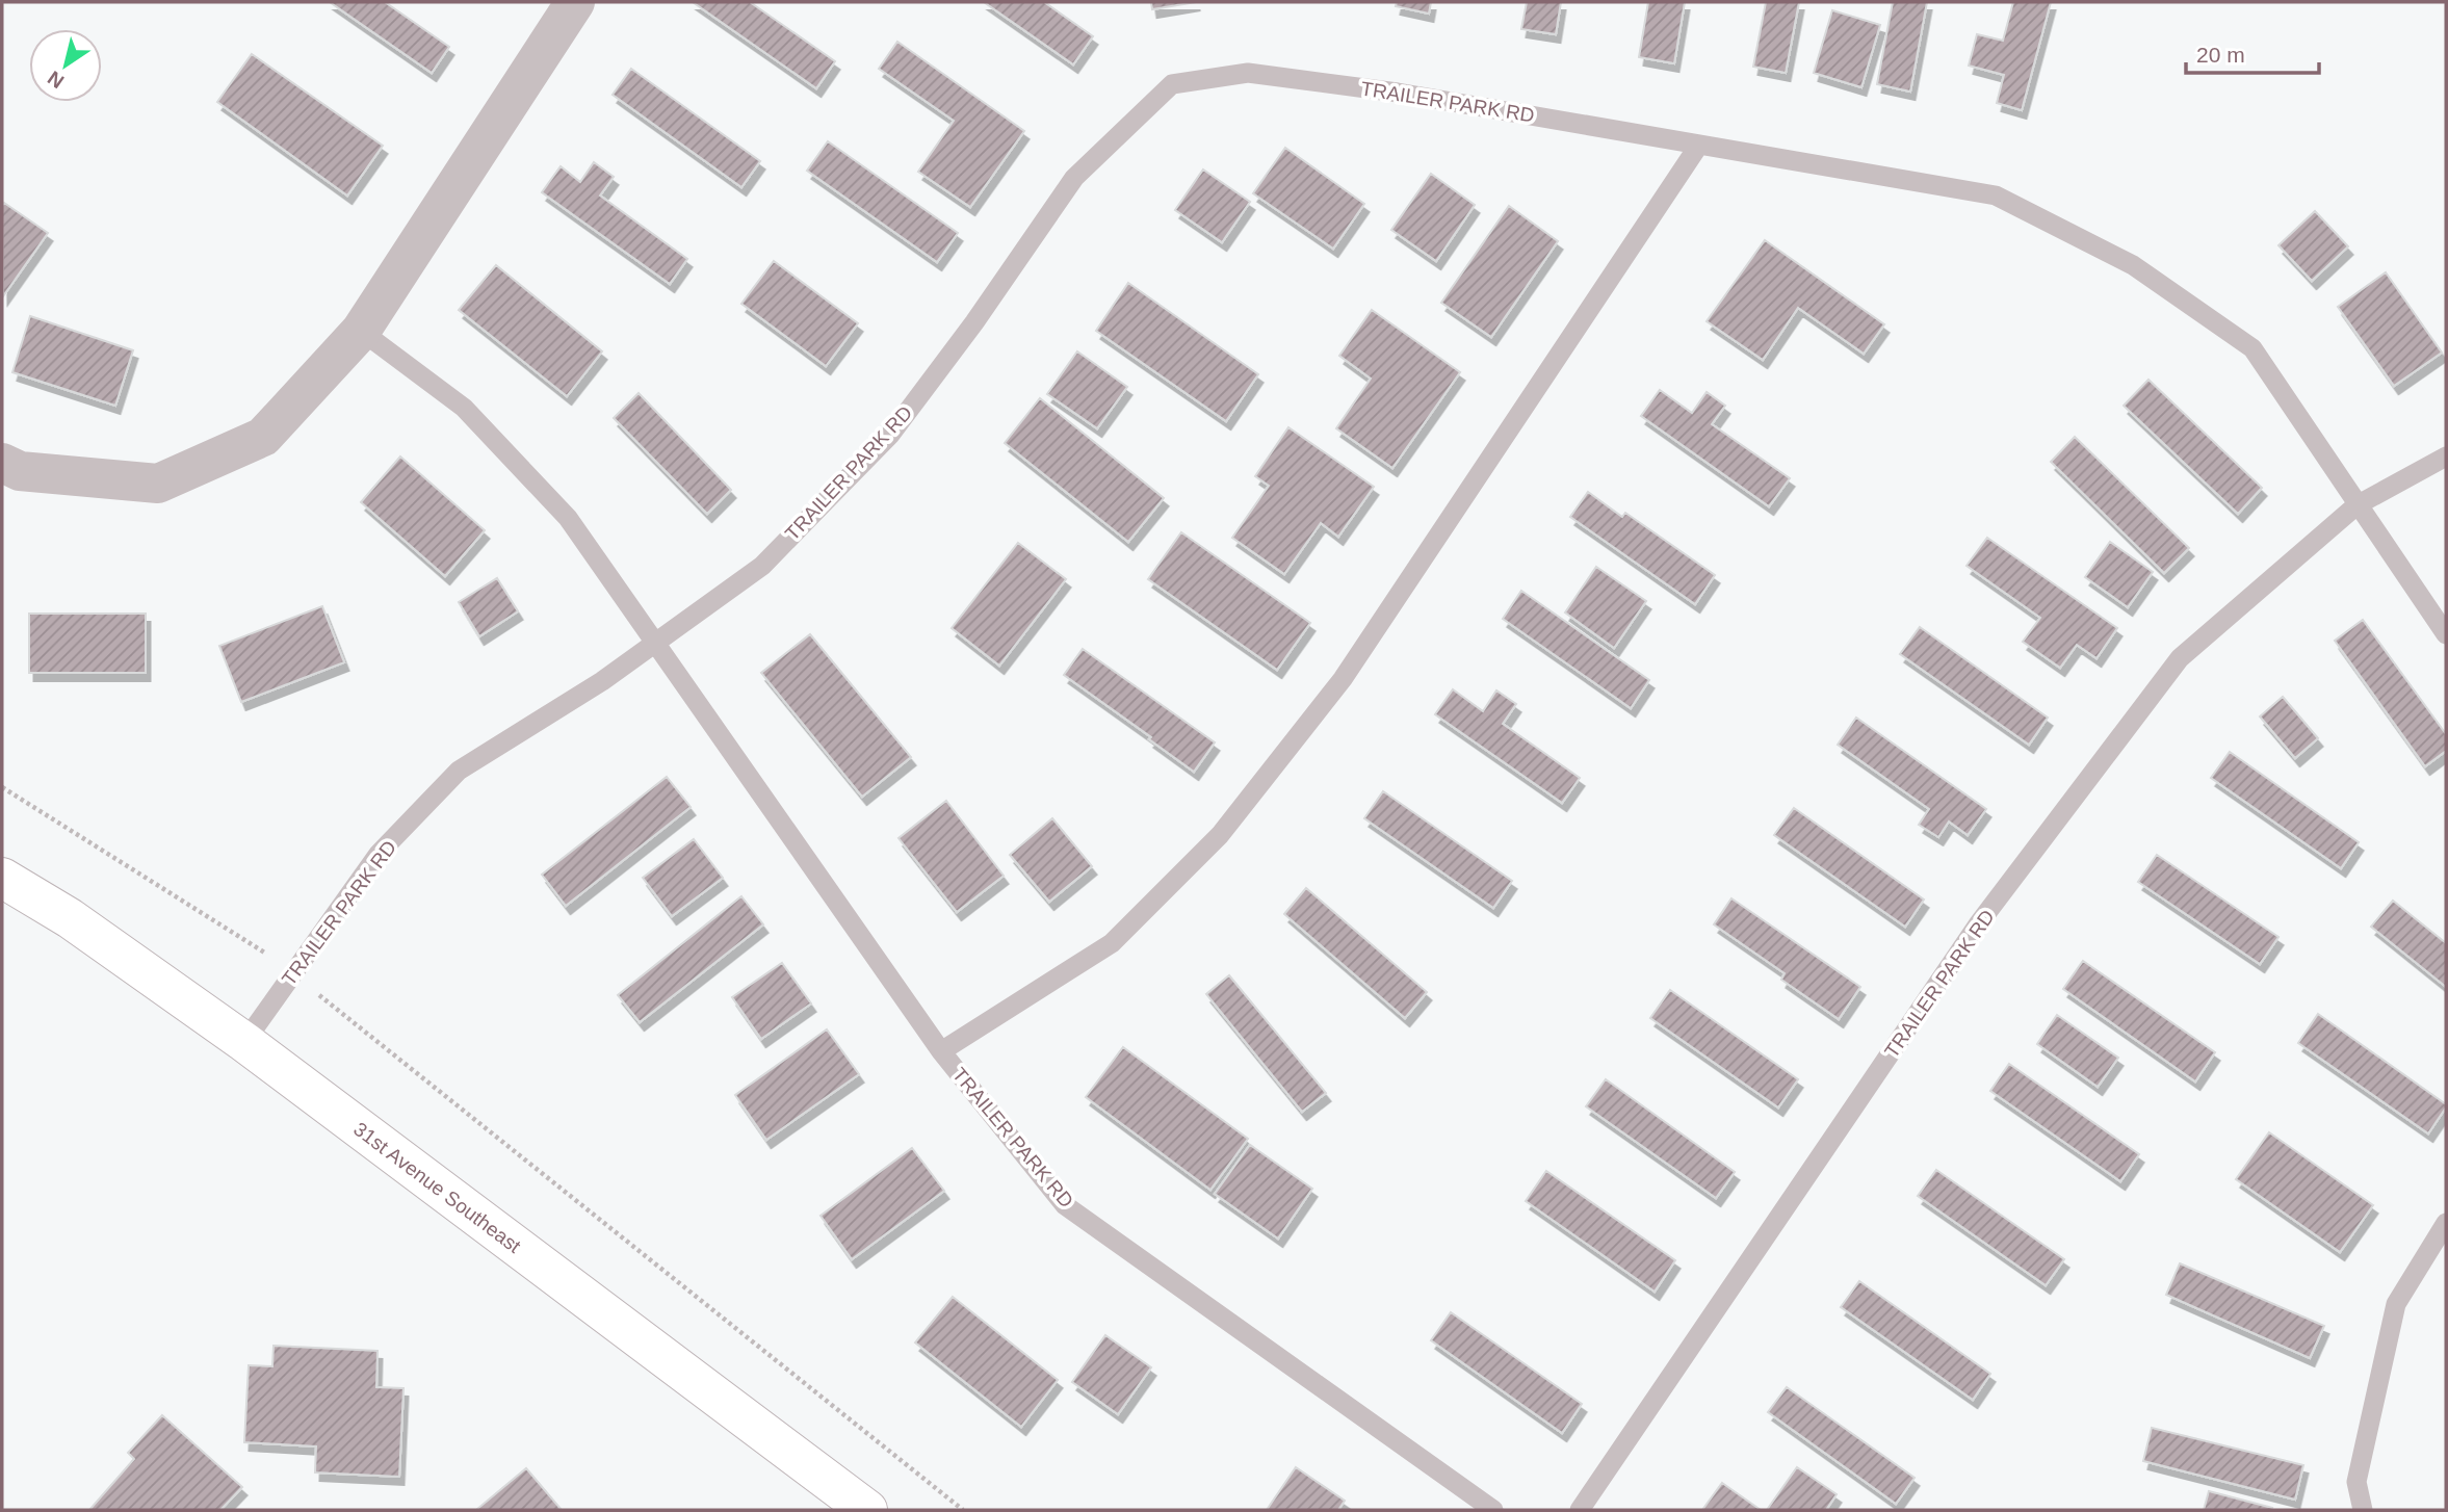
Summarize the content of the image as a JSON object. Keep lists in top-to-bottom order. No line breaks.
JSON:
{"streets":{"street":["31st Avenue Southeast"],"lane":["TRAILER PARK RD"]},"crossings":[["TRAILER PARK RD","31st Avenue Southeast"]],"scale_bar":"20 m","north":"bottom left"}
